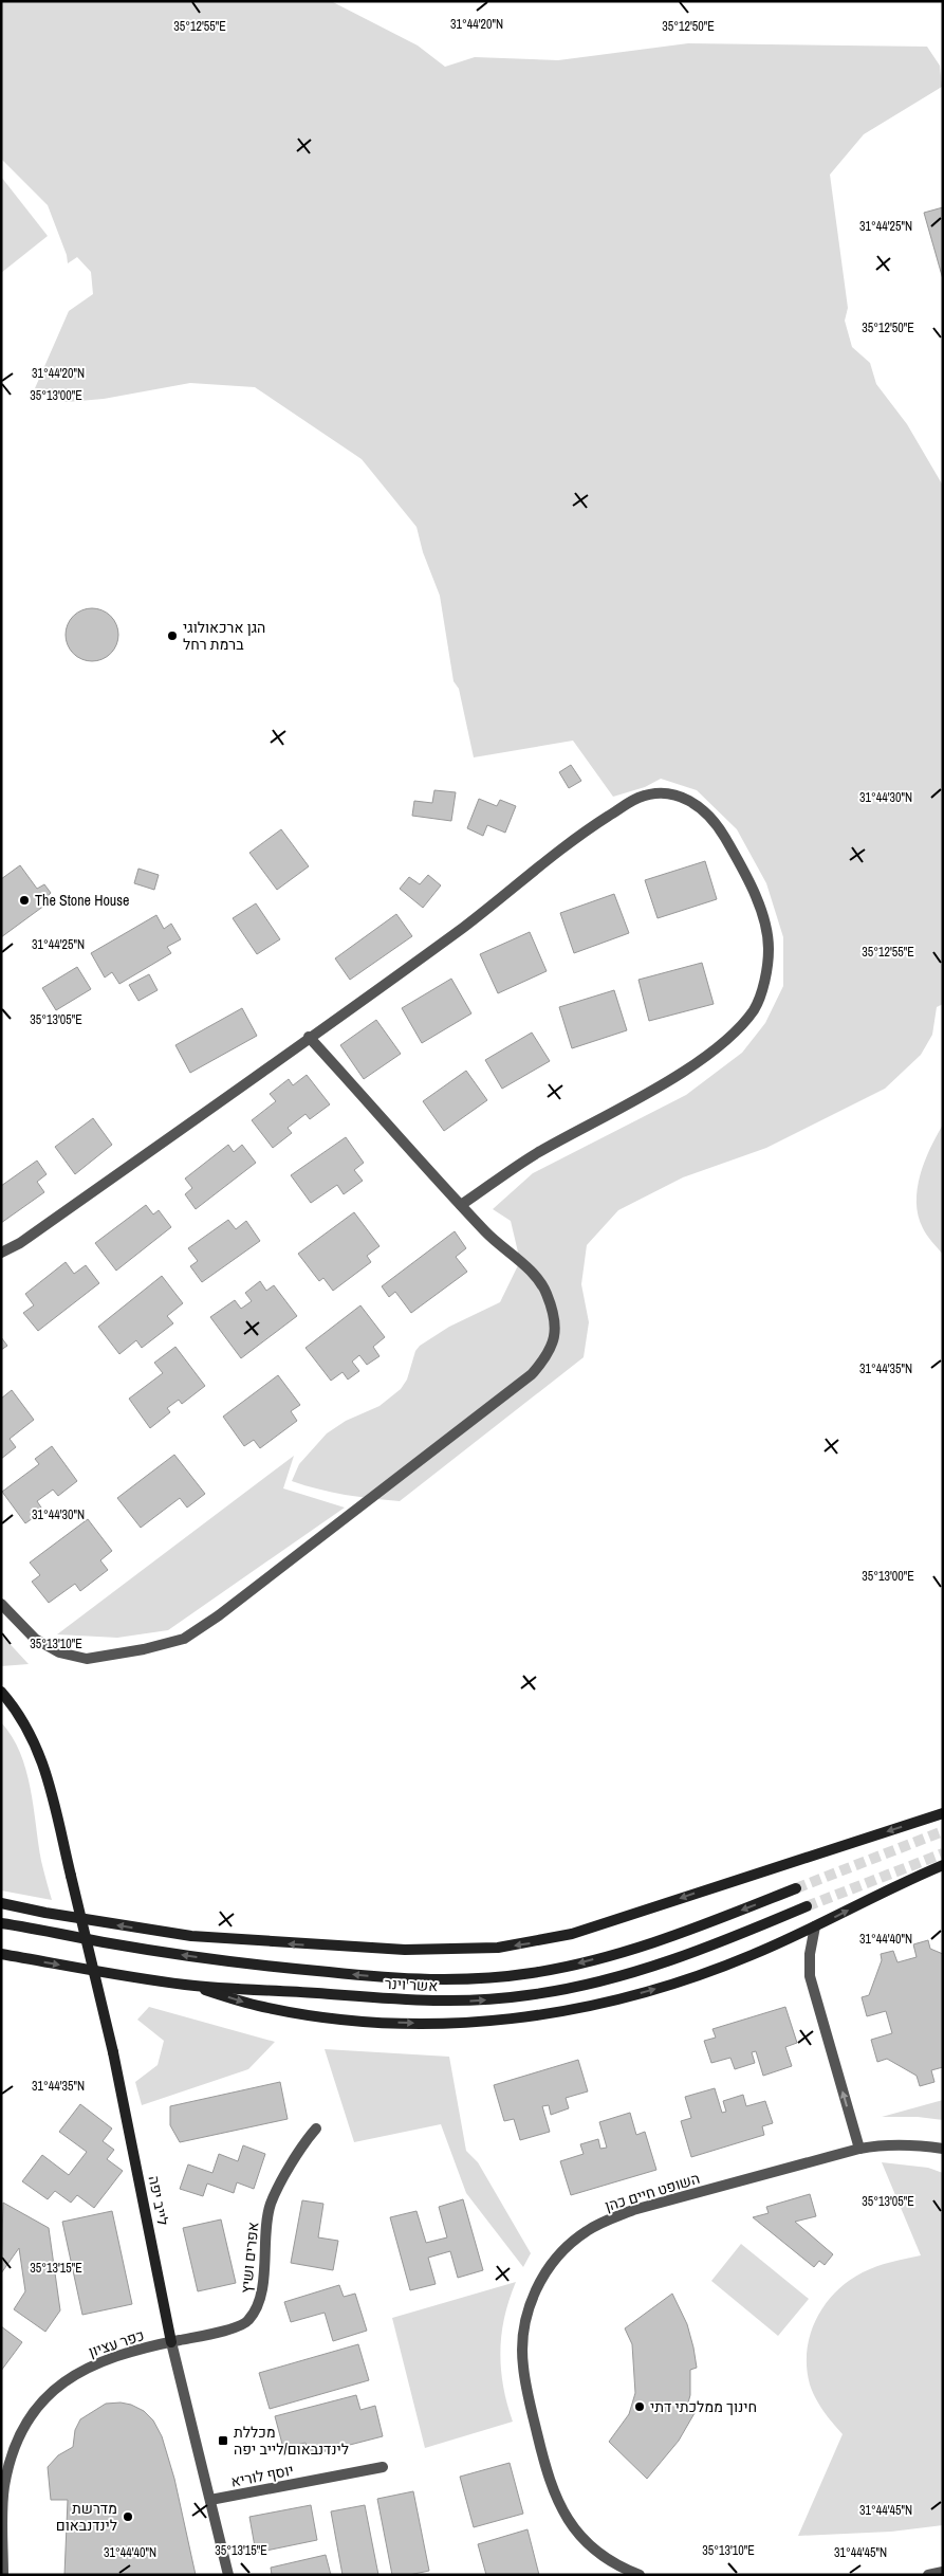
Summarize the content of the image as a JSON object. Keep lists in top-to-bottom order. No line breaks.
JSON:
{"streets":{"main road":["אשר וינר","לייב יפה"],"street":["השופט חיים כהן","אפרים ושיץ","כפר עציון","יוסף לוריא"]},"crossings":[["לייב יפה","אפרים ושיץ"],["לייב יפה","כפר עציון"],["לייב יפה","יוסף לוריא"],["אפרים ושיץ","כפר עציון"]],"places":{"other":["הגן ארכאולוגי ברמת רחל","The Stone House","חינוך ממלכתי דתי","מדרשת לינדנבאום"],"transit":["מכללת לינדנבאום/לייב יפה"]},"coordinates":["31°44'20\"N","35°12'55\"E","35°12'50\"E","31°44'25\"N","35°13'00\"E","31°44'30\"N","35°13'05\"E","31°44'35\"N","35°13'10\"E","31°44'40\"N","35°13'15\"E","31°44'45\"N"]}
